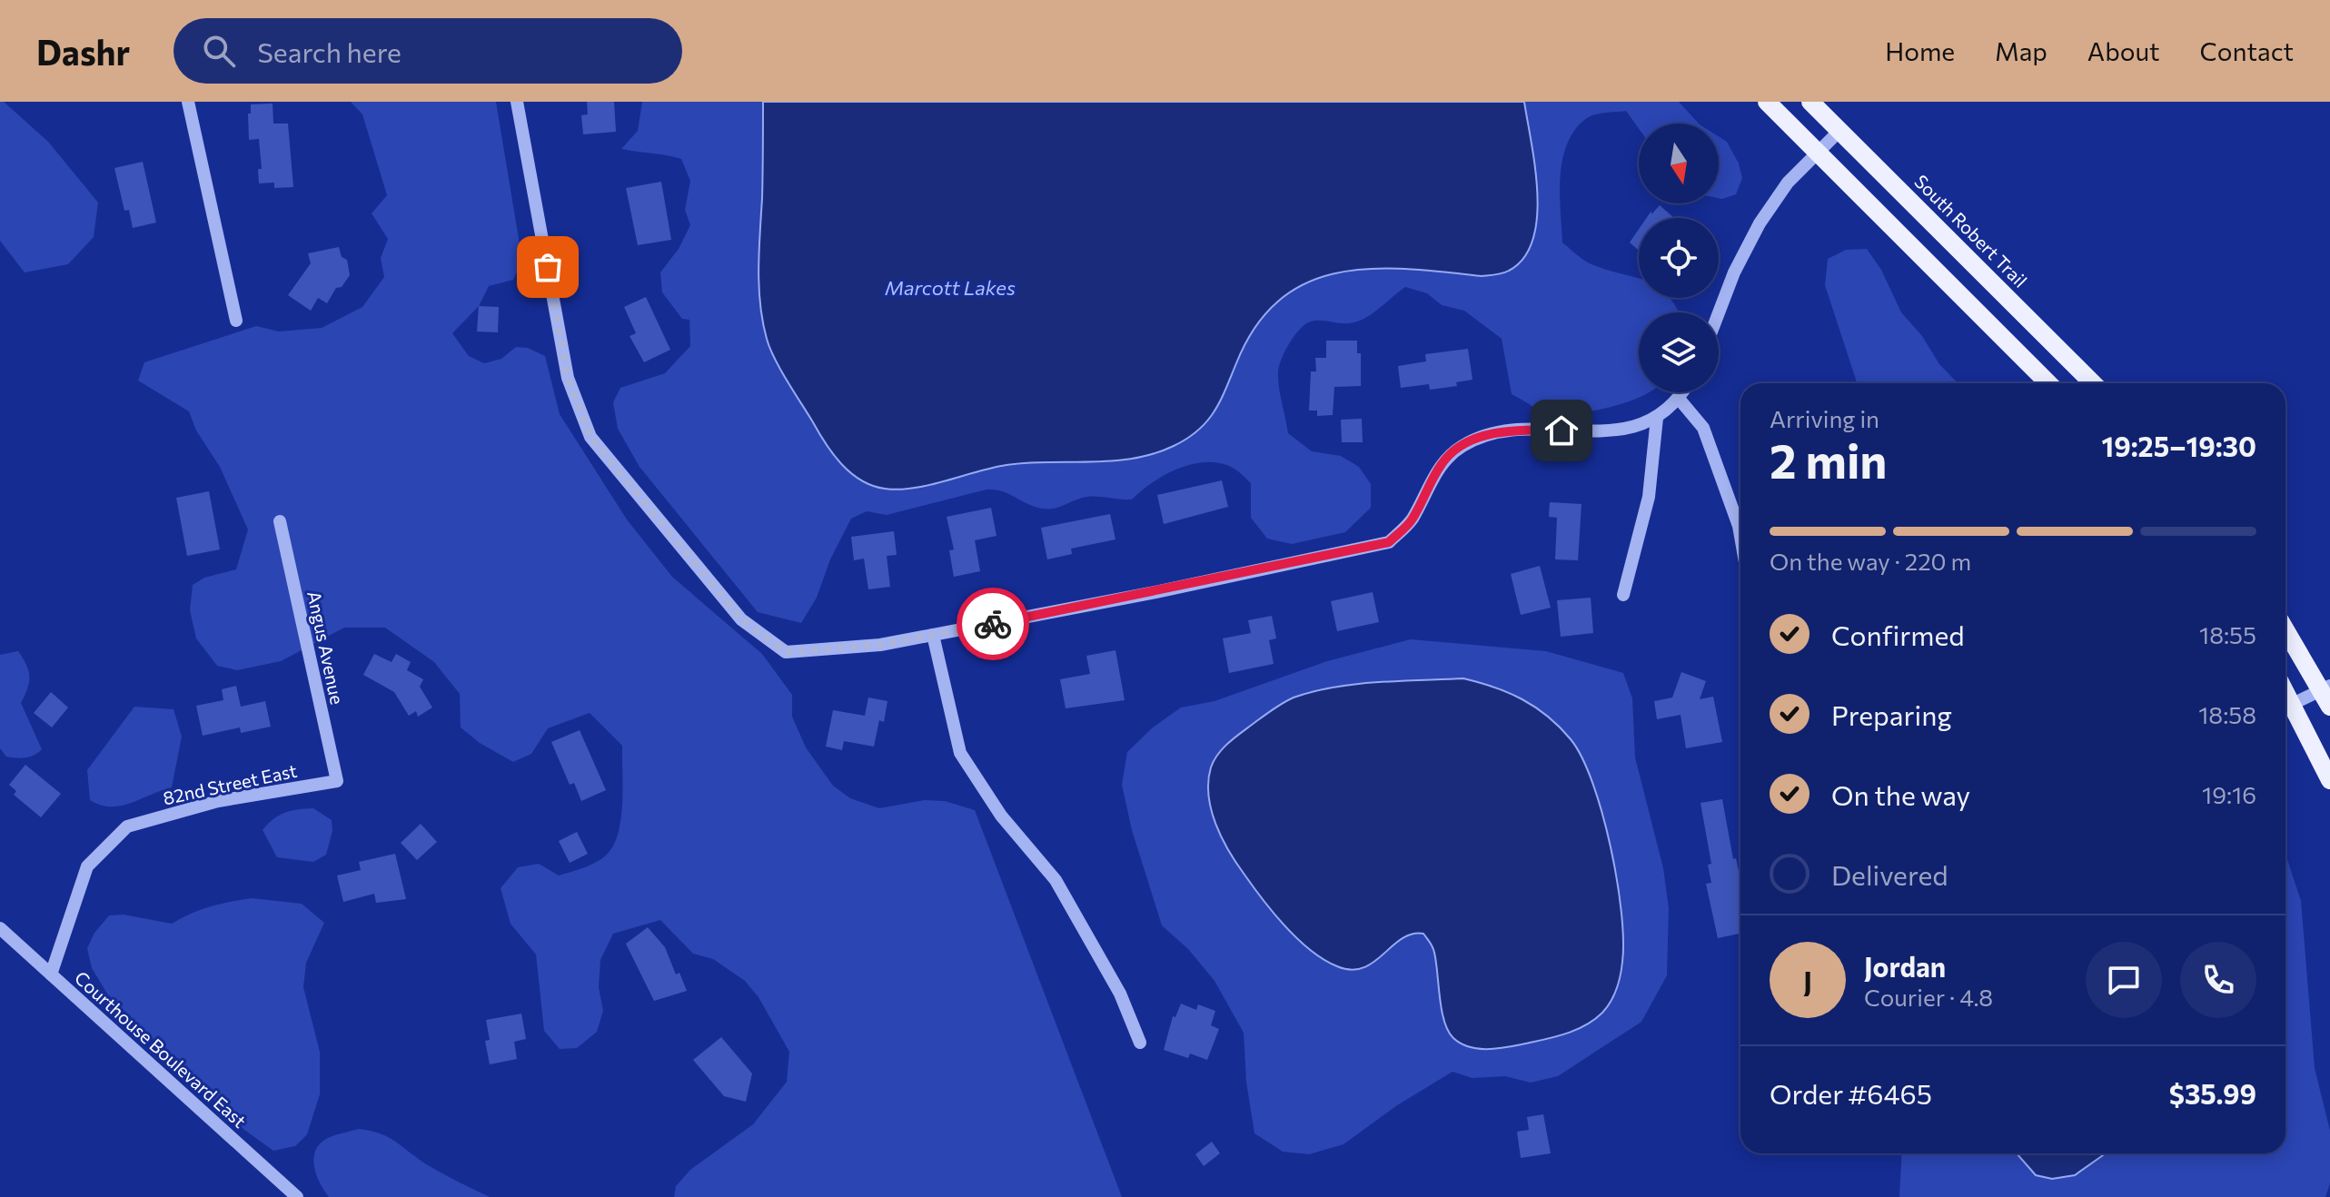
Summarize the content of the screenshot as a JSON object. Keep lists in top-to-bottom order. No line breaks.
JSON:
{"streets":{"main road":["South Robert Trail"],"street":["Angus Avenue","82nd Street East","Courthouse Boulevard East"]},"crossings":[["Angus Avenue","82nd Street East"],["82nd Street East","Courthouse Boulevard East"]],"water":["Marcott Lakes"],"north":"bottom","page":{"header":"Dashr","search":"Search here","nav":["Home","Map","About","Contact"],"heading":["2 min","Arriving in","19:25–19:30"],"panel":["Jordan","Courier · 4.8","Order #6465","$35.99"],"bar":"On the way · 220 m","list":[["Confirmed","18:55"],["Preparing","18:58"],["On the way","19:16"],"Delivered"],"round":"J"}}
